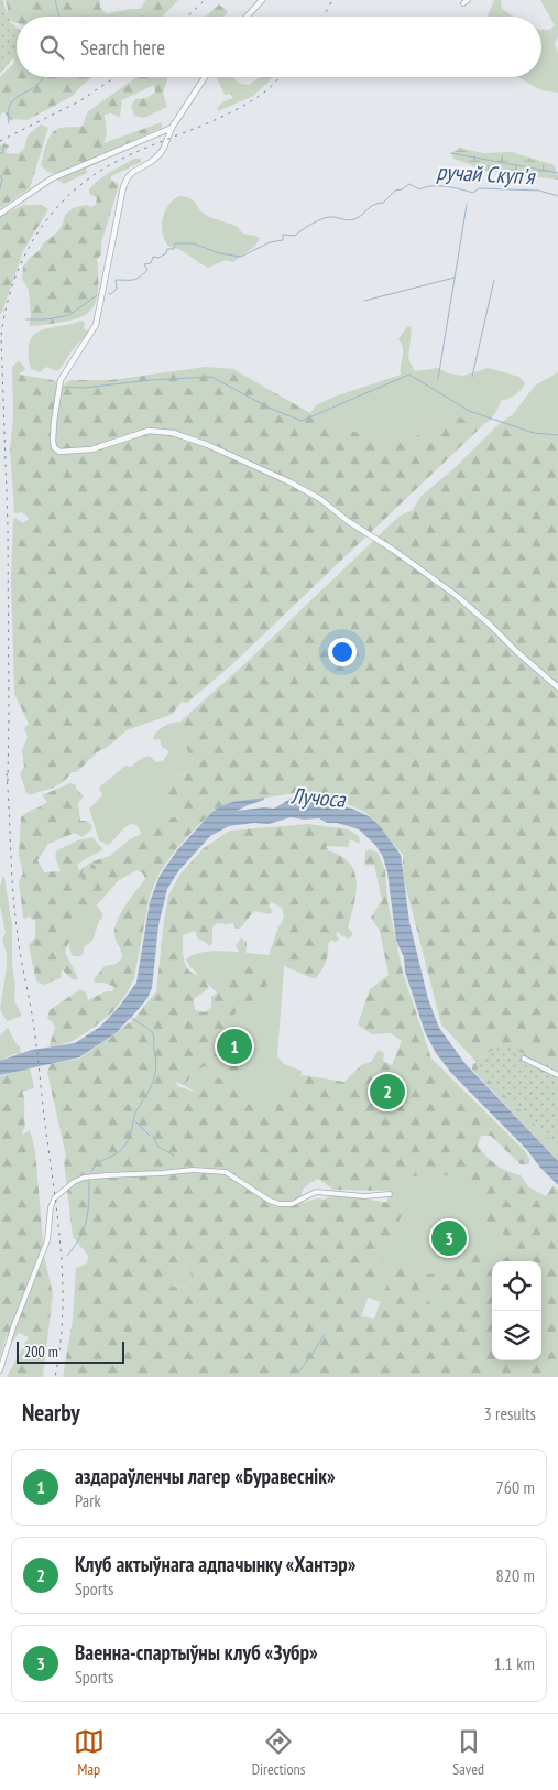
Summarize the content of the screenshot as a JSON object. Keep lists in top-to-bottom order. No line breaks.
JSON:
{"water":["ручай Скупʼя","Лучоса"],"scale_bar":"200 m","page":{"search":"Search here","pins":["1","2","3"],"scale":"200 m","heading":["Nearby","3 results"],"list":[{"mark":"1","name":"аздараўленчы лагер «Буравеснік»","note":"Park","value":"760 m"},{"mark":"2","name":"Клуб актыўнага адпачынку «Хантэр»","note":"Sports","value":"820 m"},{"mark":"3","name":"Ваенна-спартыўны клуб «Зубр»","note":"Sports","value":"1.1 km"}],"nav":["Map","Directions","Saved"]}}
